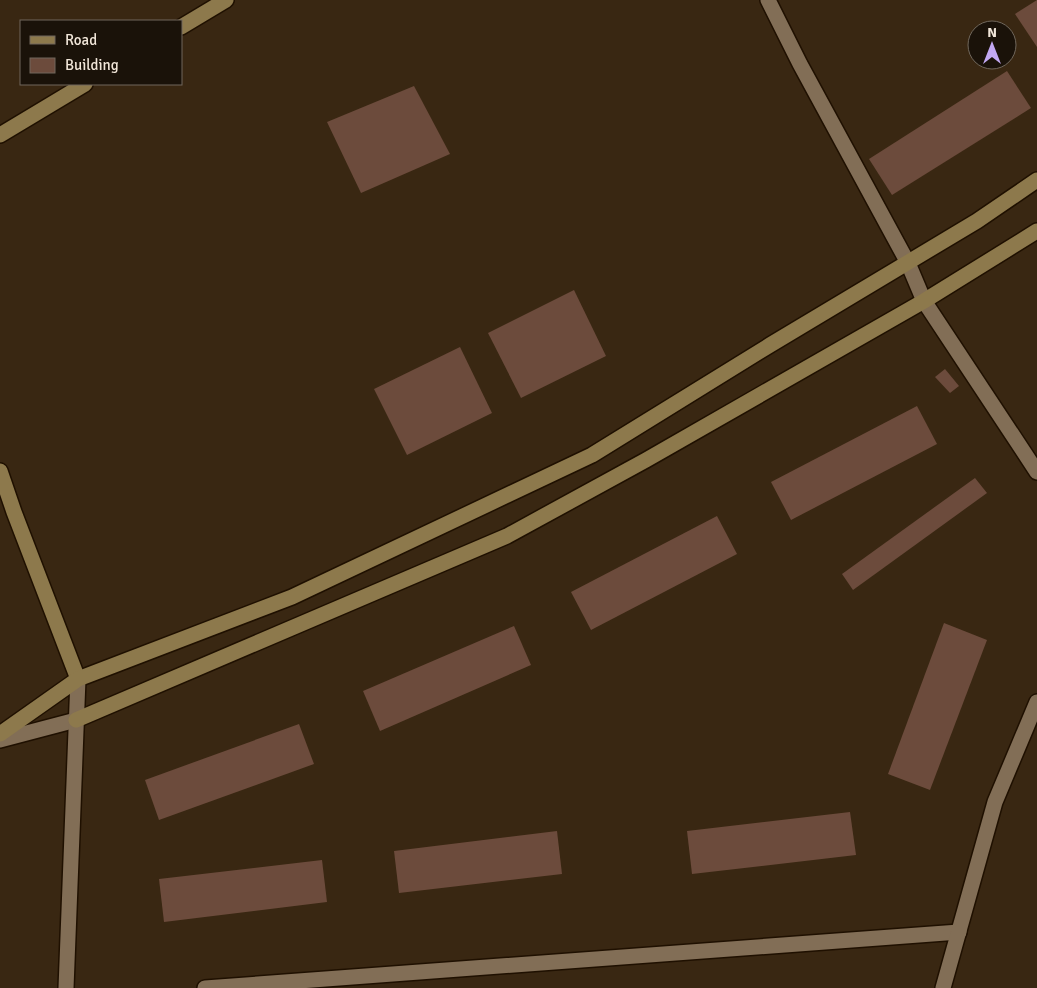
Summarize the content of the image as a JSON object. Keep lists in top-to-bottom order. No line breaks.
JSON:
{"legend":["Road","Building"],"north":"top"}
